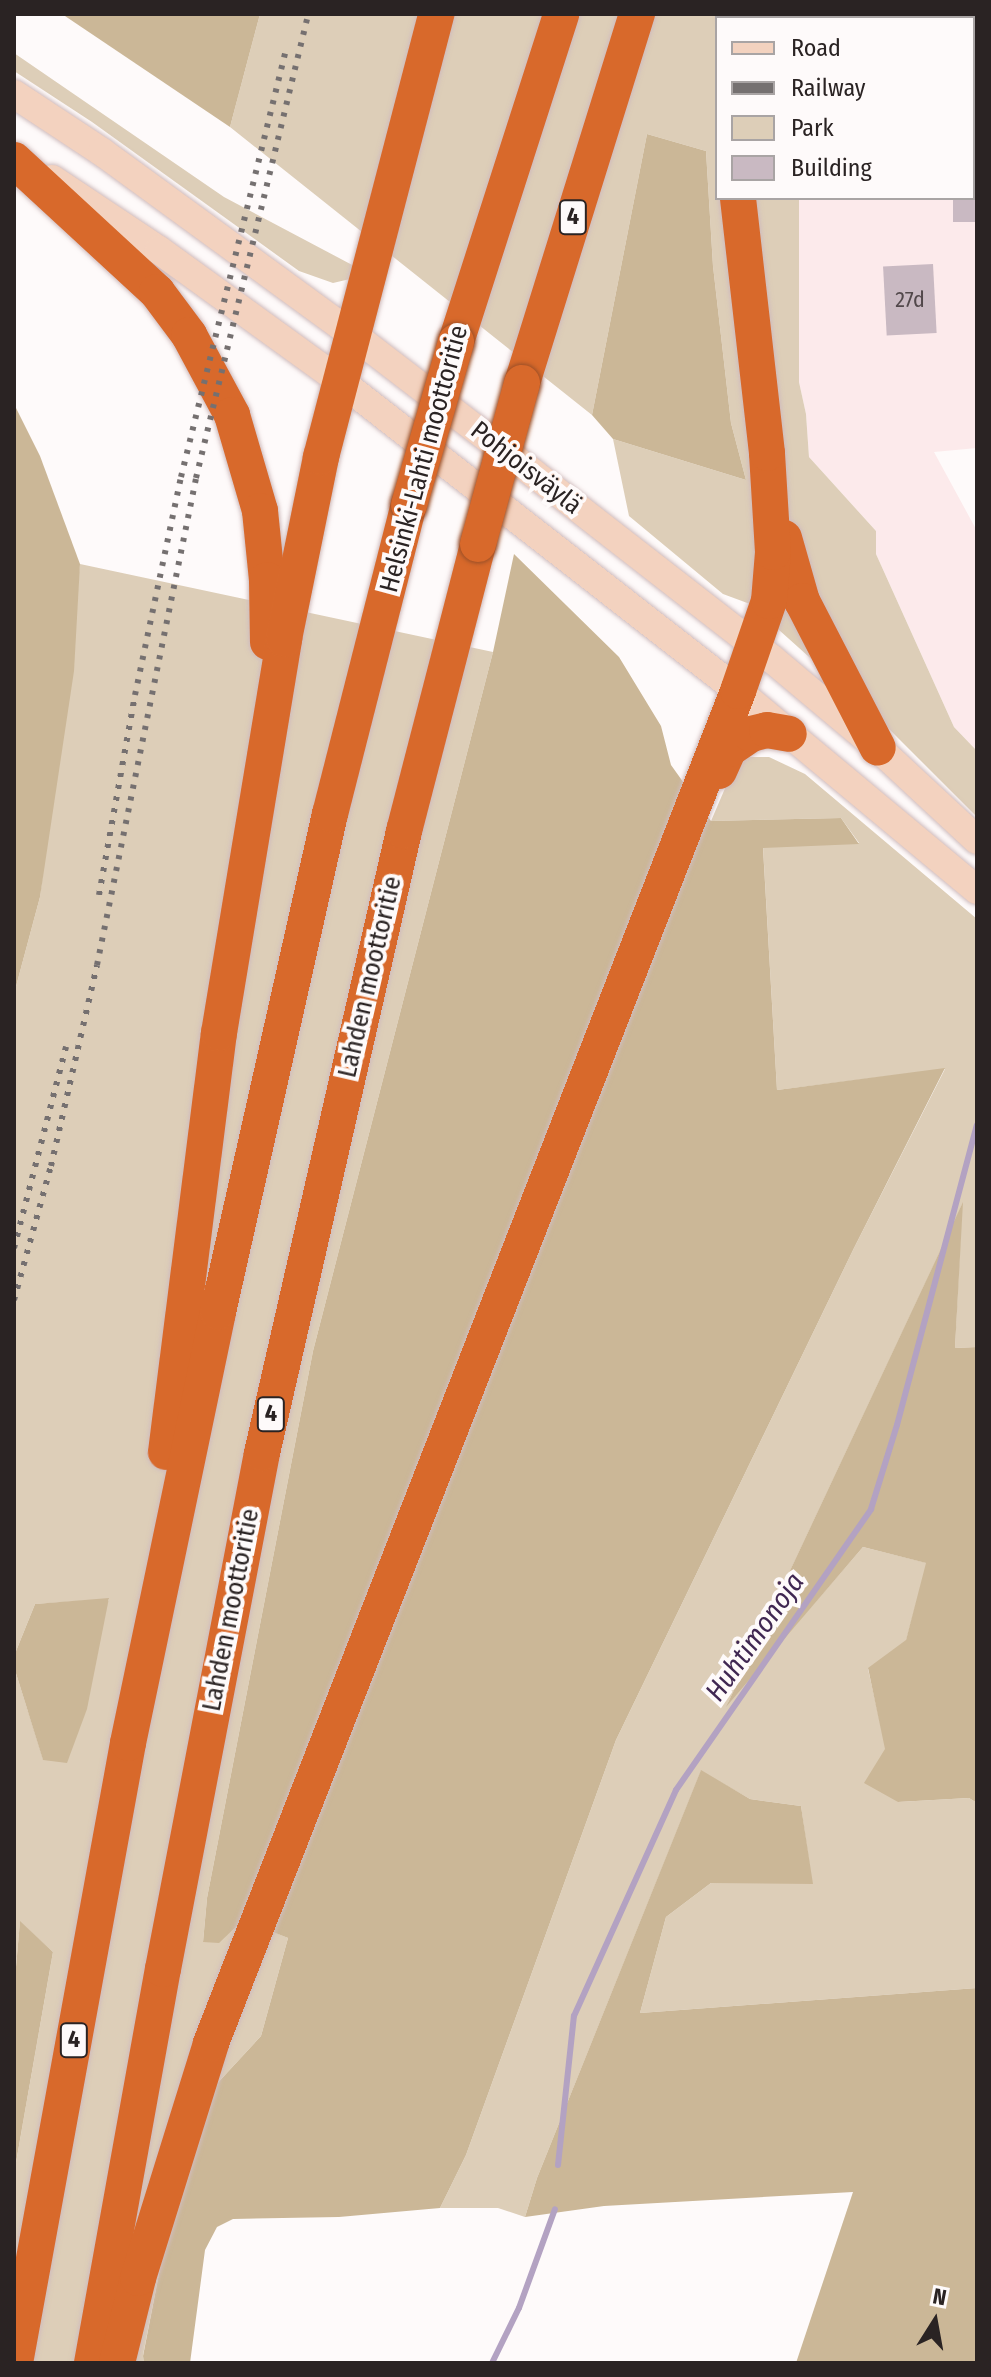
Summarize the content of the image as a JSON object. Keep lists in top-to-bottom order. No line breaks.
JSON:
{"streets":{"highway":["4","Helsinki-Lahti moottoritie","Lahden moottoritie"],"main road":["Pohjoisväylä"]},"crossings":[["4","Helsinki-Lahti moottoritie"]],"water":["Huhtimonoja"],"house_numbers":["27d"],"legend":["Road","Railway","Park","Building"],"north":"top"}
